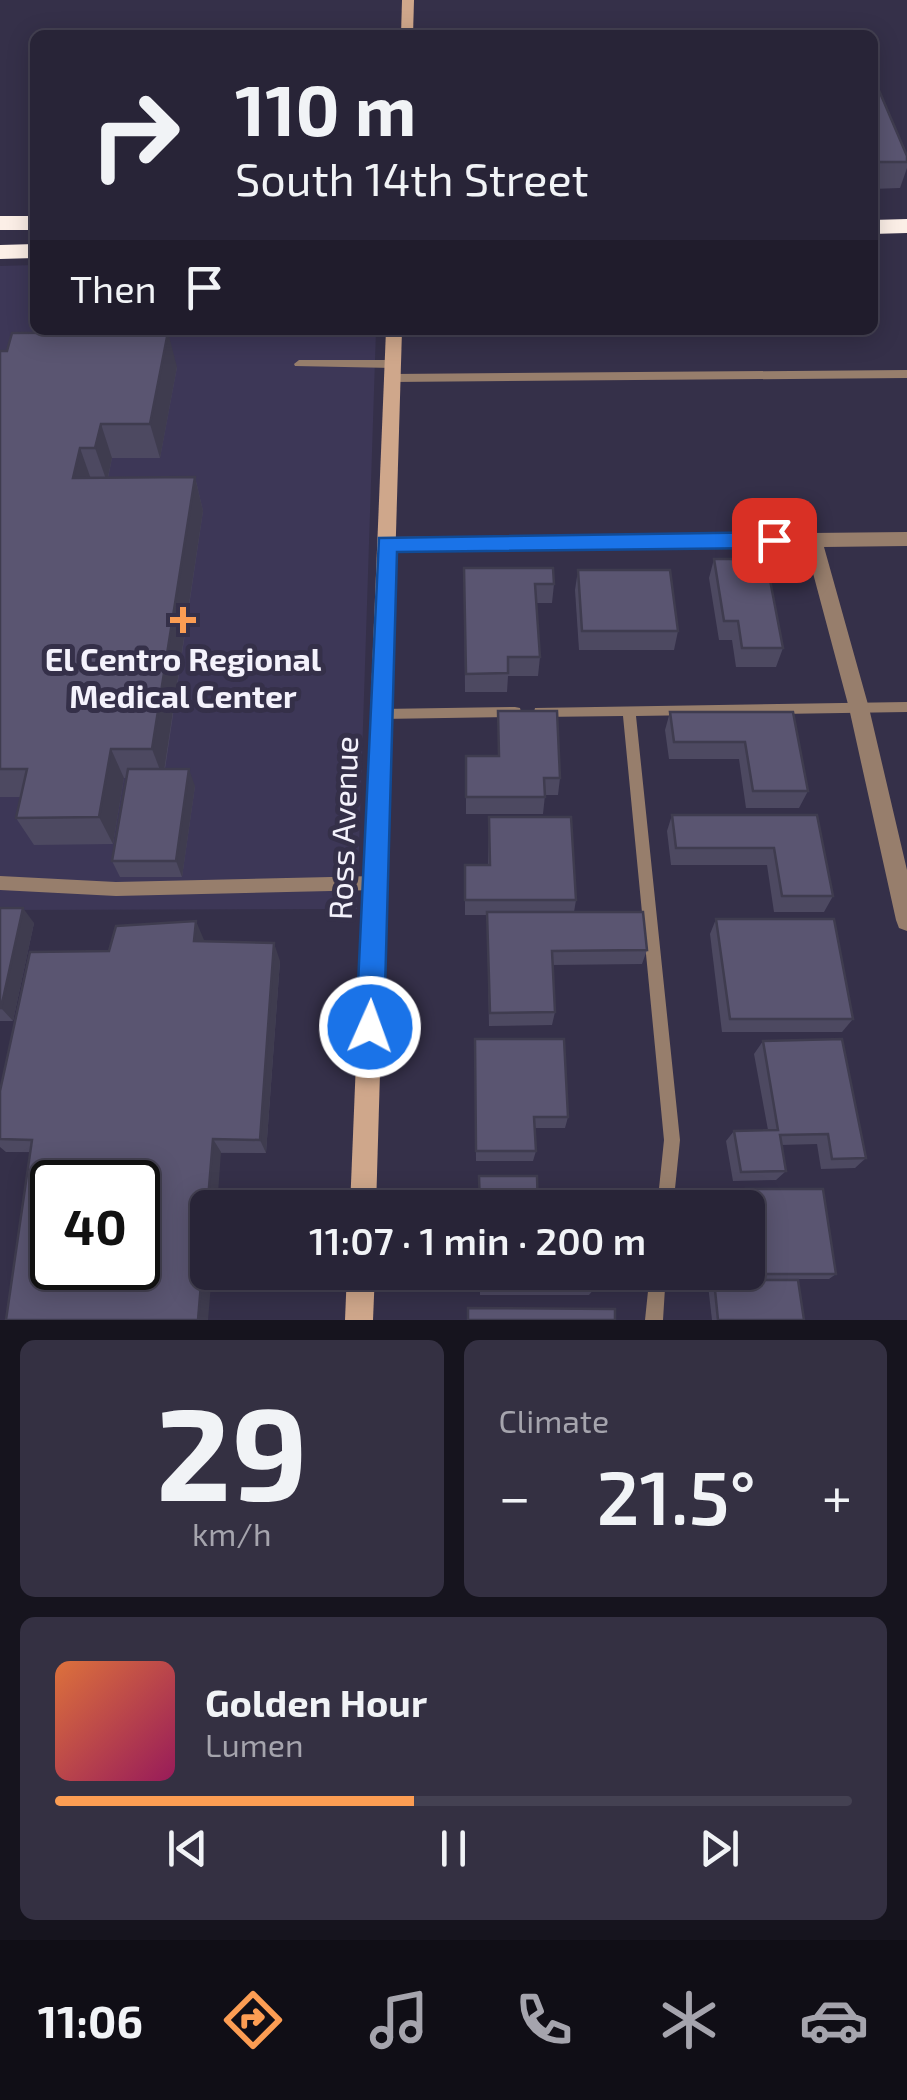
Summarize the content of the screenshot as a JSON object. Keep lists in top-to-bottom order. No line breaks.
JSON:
{"streets":{"street":["Ross Avenue"]},"places":{"health":["El Centro Regional Medical Center"]},"page":{"turn":["110 m","South 14th Street"],"then":"Then","limit":"40","trip":"11:07 · 1 min · 200 m","tile":[["29","km/h"],"Climate"],"heat":["−","21.5°","+"],"song":["Golden Hour","Lumen"],"tabs":"11:06"}}
